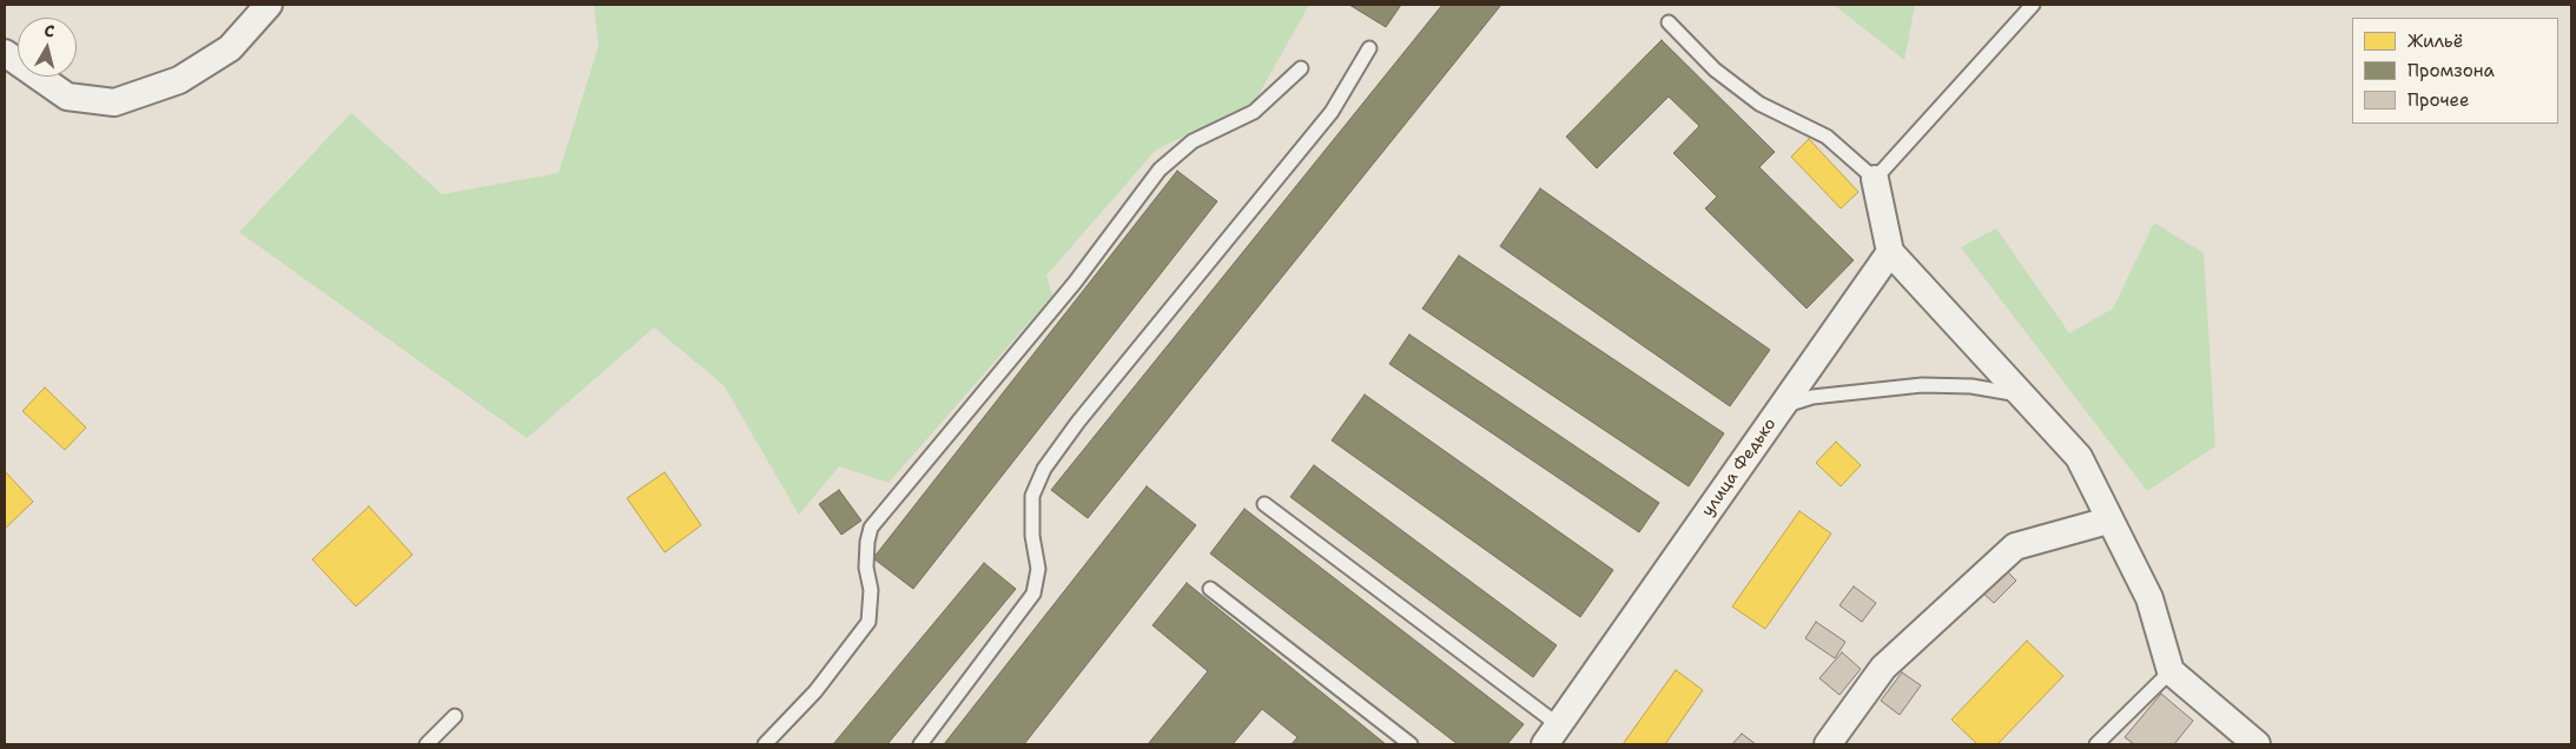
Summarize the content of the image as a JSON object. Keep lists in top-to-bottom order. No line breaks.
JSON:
{"streets":{"street":["улица Федько"]},"legend":["Жильё","Промзона","Прочее"],"north":"top"}
